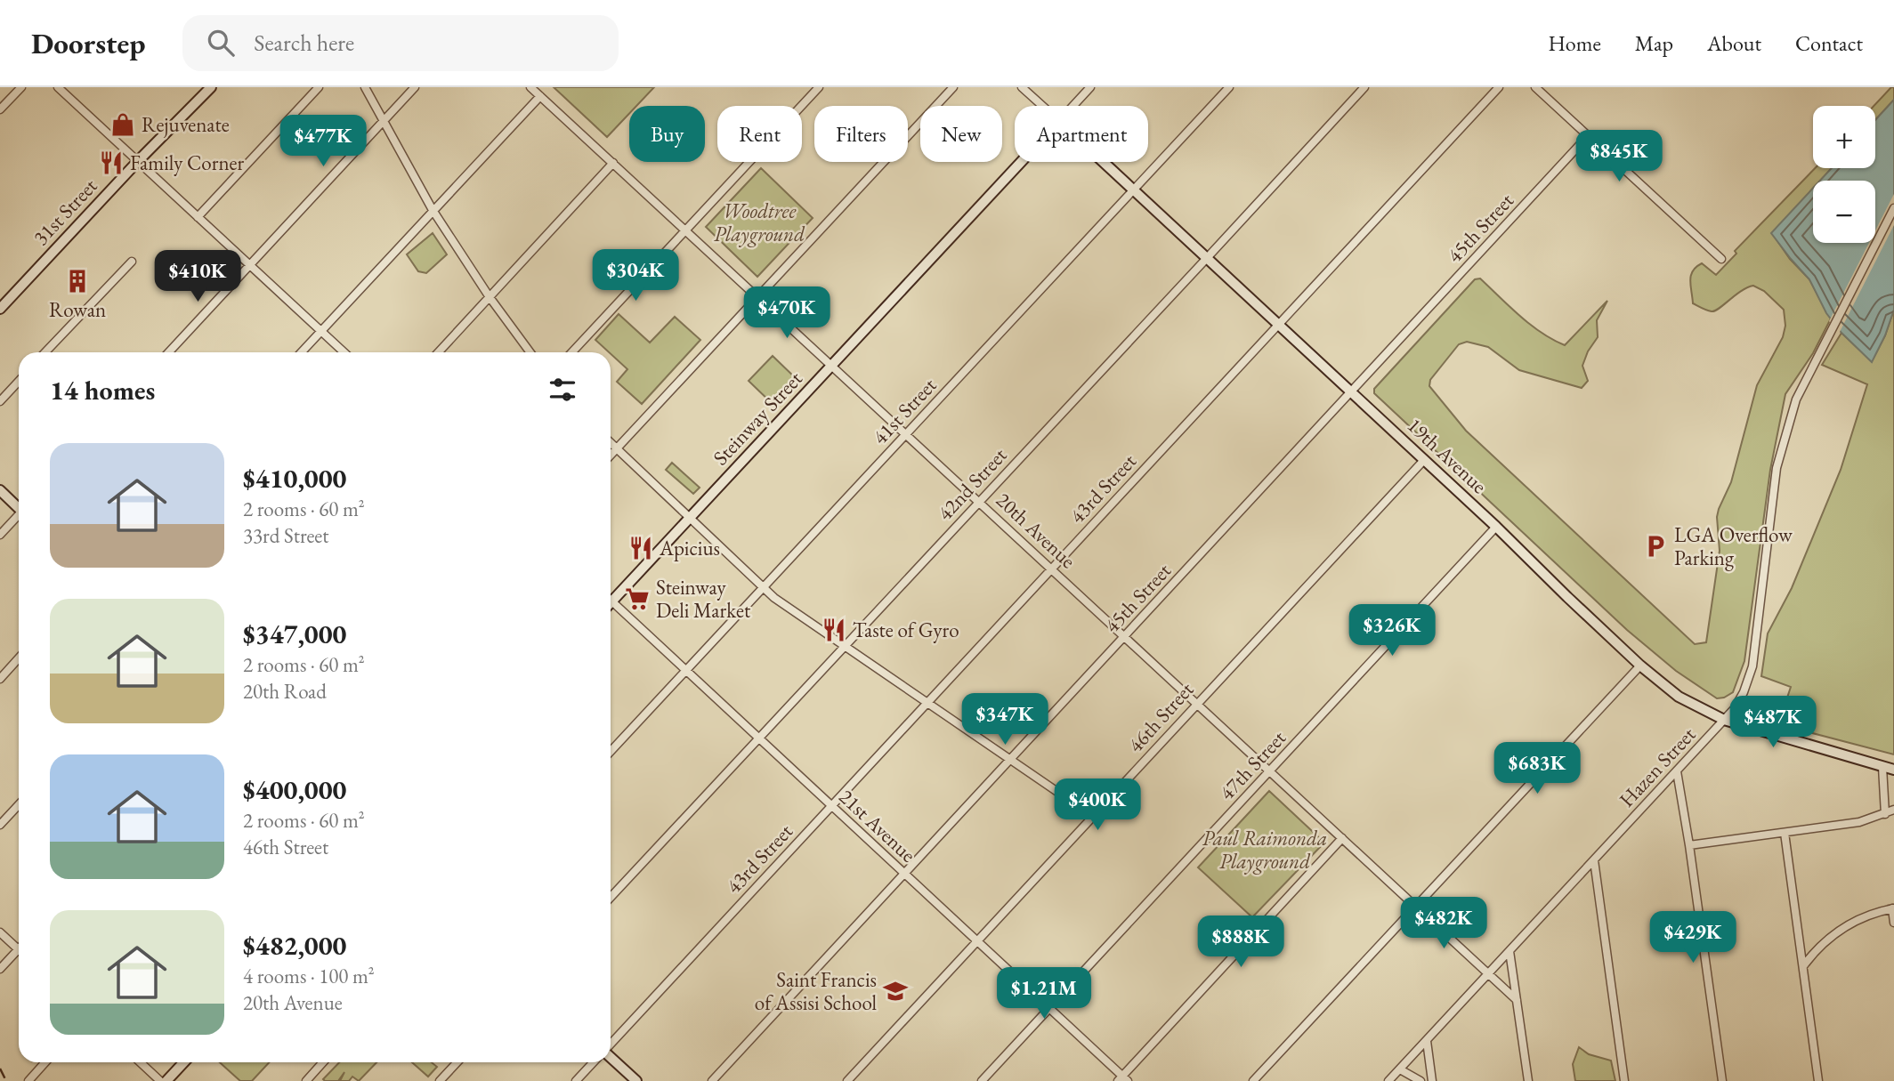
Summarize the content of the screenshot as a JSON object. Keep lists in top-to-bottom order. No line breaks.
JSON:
{"streets":{"street":["31st Street","45th Street","41st Street","Steinway Street","19th Avenue","42nd Street","43rd Street","20th Avenue","46th Street","47th Street","Hazen Street","21st Avenue"]},"crossings":[["45th Street","19th Avenue"],["45th Street","20th Avenue"],["45th Street","21st Avenue"],["41st Street","19th Avenue"],["41st Street","20th Avenue"],["41st Street","21st Avenue"],["Steinway Street","20th Avenue"],["19th Avenue","42nd Street"],["19th Avenue","43rd Street"],["19th Avenue","46th Street"],["19th Avenue","47th Street"],["19th Avenue","Hazen Street"],["42nd Street","20th Avenue"],["42nd Street","21st Avenue"],["43rd Street","20th Avenue"],["43rd Street","21st Avenue"],["20th Avenue","46th Street"],["20th Avenue","47th Street"],["20th Avenue","Hazen Street"],["46th Street","21st Avenue"],["47th Street","21st Avenue"]],"parks":["Woodtree Playground","Paul Raimonda Playground"],"places":{"shop":["Rejuvenate"],"restaurant":["Family Corner","Apicius","Taste of Gyro"],"building":["Rowan"],"parking":["LGA Overflow Parking"],"supermarket":["Steinway Deli Market"],"school or university":["Saint Francis of Assisi School"]},"page":{"header":"Doorstep","search":"Search here","nav":["Home","Map","About","Contact"],"map_buttons":["+","−"],"chip":["Buy","Rent","Filters","New","Apartment"],"price":["$477K","$845K","$304K","$410K","$470K","$326K","$347K","$487K","$683K","$400K","$482K","$429K","$888K","$1.21M"],"heading":"14 homes","list":[{"name":"$410,000","note":"2 rooms · 60 m² · 33rd Street"},{"name":"$347,000","note":"2 rooms · 60 m² · 20th Road"},{"name":"$400,000","note":"2 rooms · 60 m² · 46th Street"},{"name":"$482,000","note":"4 rooms · 100 m² · 20th Avenue"}]}}
